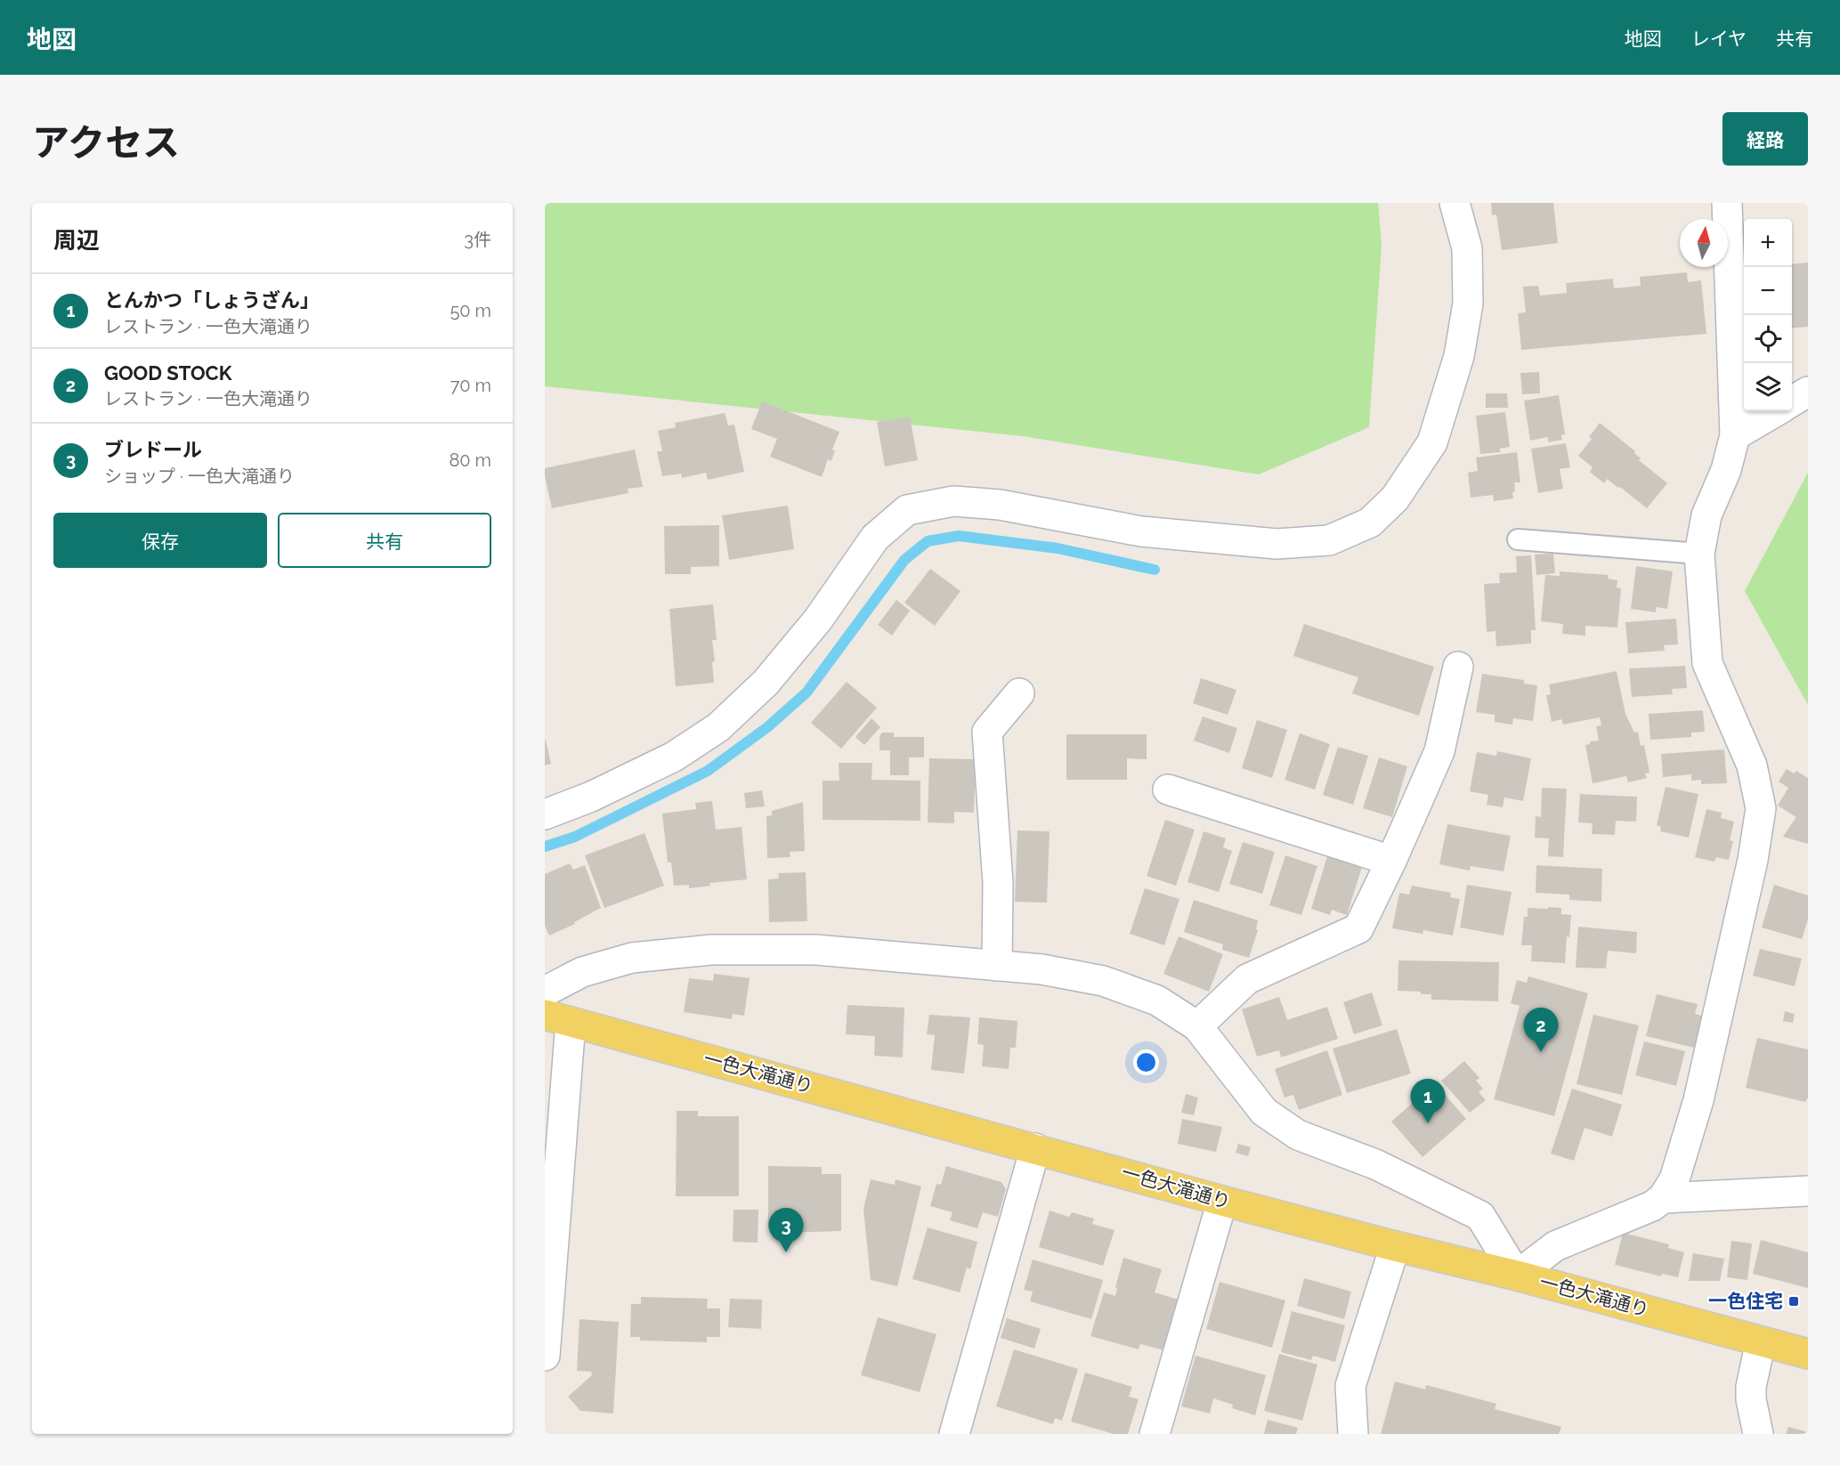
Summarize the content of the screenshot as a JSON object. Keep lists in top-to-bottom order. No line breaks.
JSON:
{"streets":{"main road":["一色大滝通り"]},"places":{"transit":["一色住宅"]},"north":"top","page":{"header":"地図","nav":["地図","レイヤ","共有"],"title":"アクセス","buttons":["経路",["保存","共有"]],"heading":["周辺","3件"],"map_buttons":["+","−"],"list":[{"mark":"1","name":"とんかつ「しょうざん」","note":"レストラン · 一色大滝通り","value":"50 m"},{"mark":"2","name":"GOOD STOCK","note":"レストラン · 一色大滝通り","value":"70 m"},{"mark":"3","name":"ブレドール","note":"ショップ · 一色大滝通り","value":"80 m"}],"pins":["2","1","3"]}}
